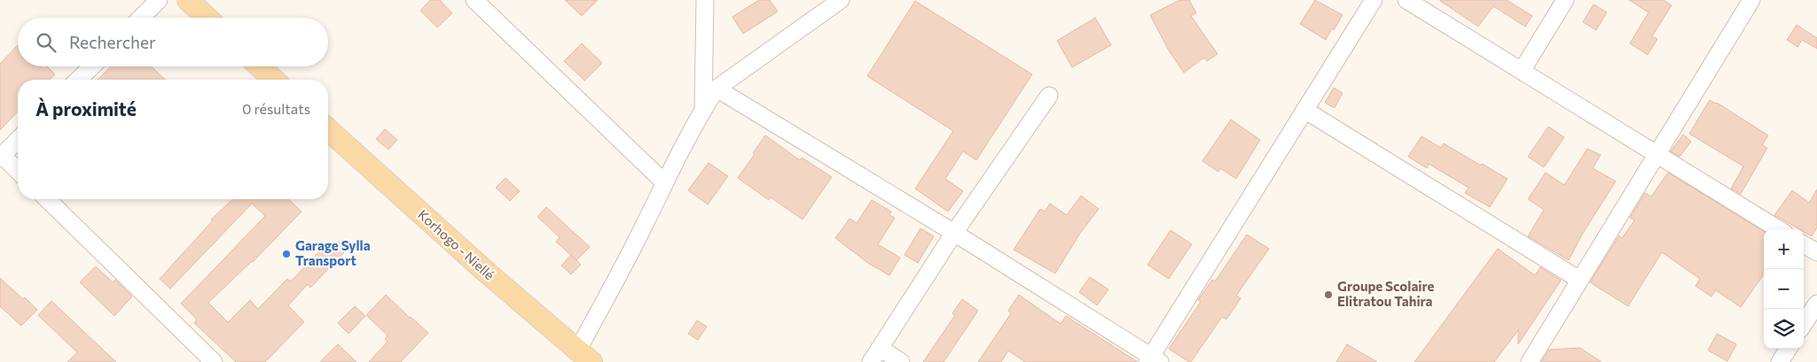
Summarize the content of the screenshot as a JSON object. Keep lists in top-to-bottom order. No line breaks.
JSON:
{"streets":{"main road":["Korhogo - Niellé"]},"places":["Garage Sylla Transport","Groupe Scolaire Elitratou Tahira"],"page":{"search":"Rechercher","heading":["À proximité","0 résultats"],"map_buttons":["+","−"]}}
